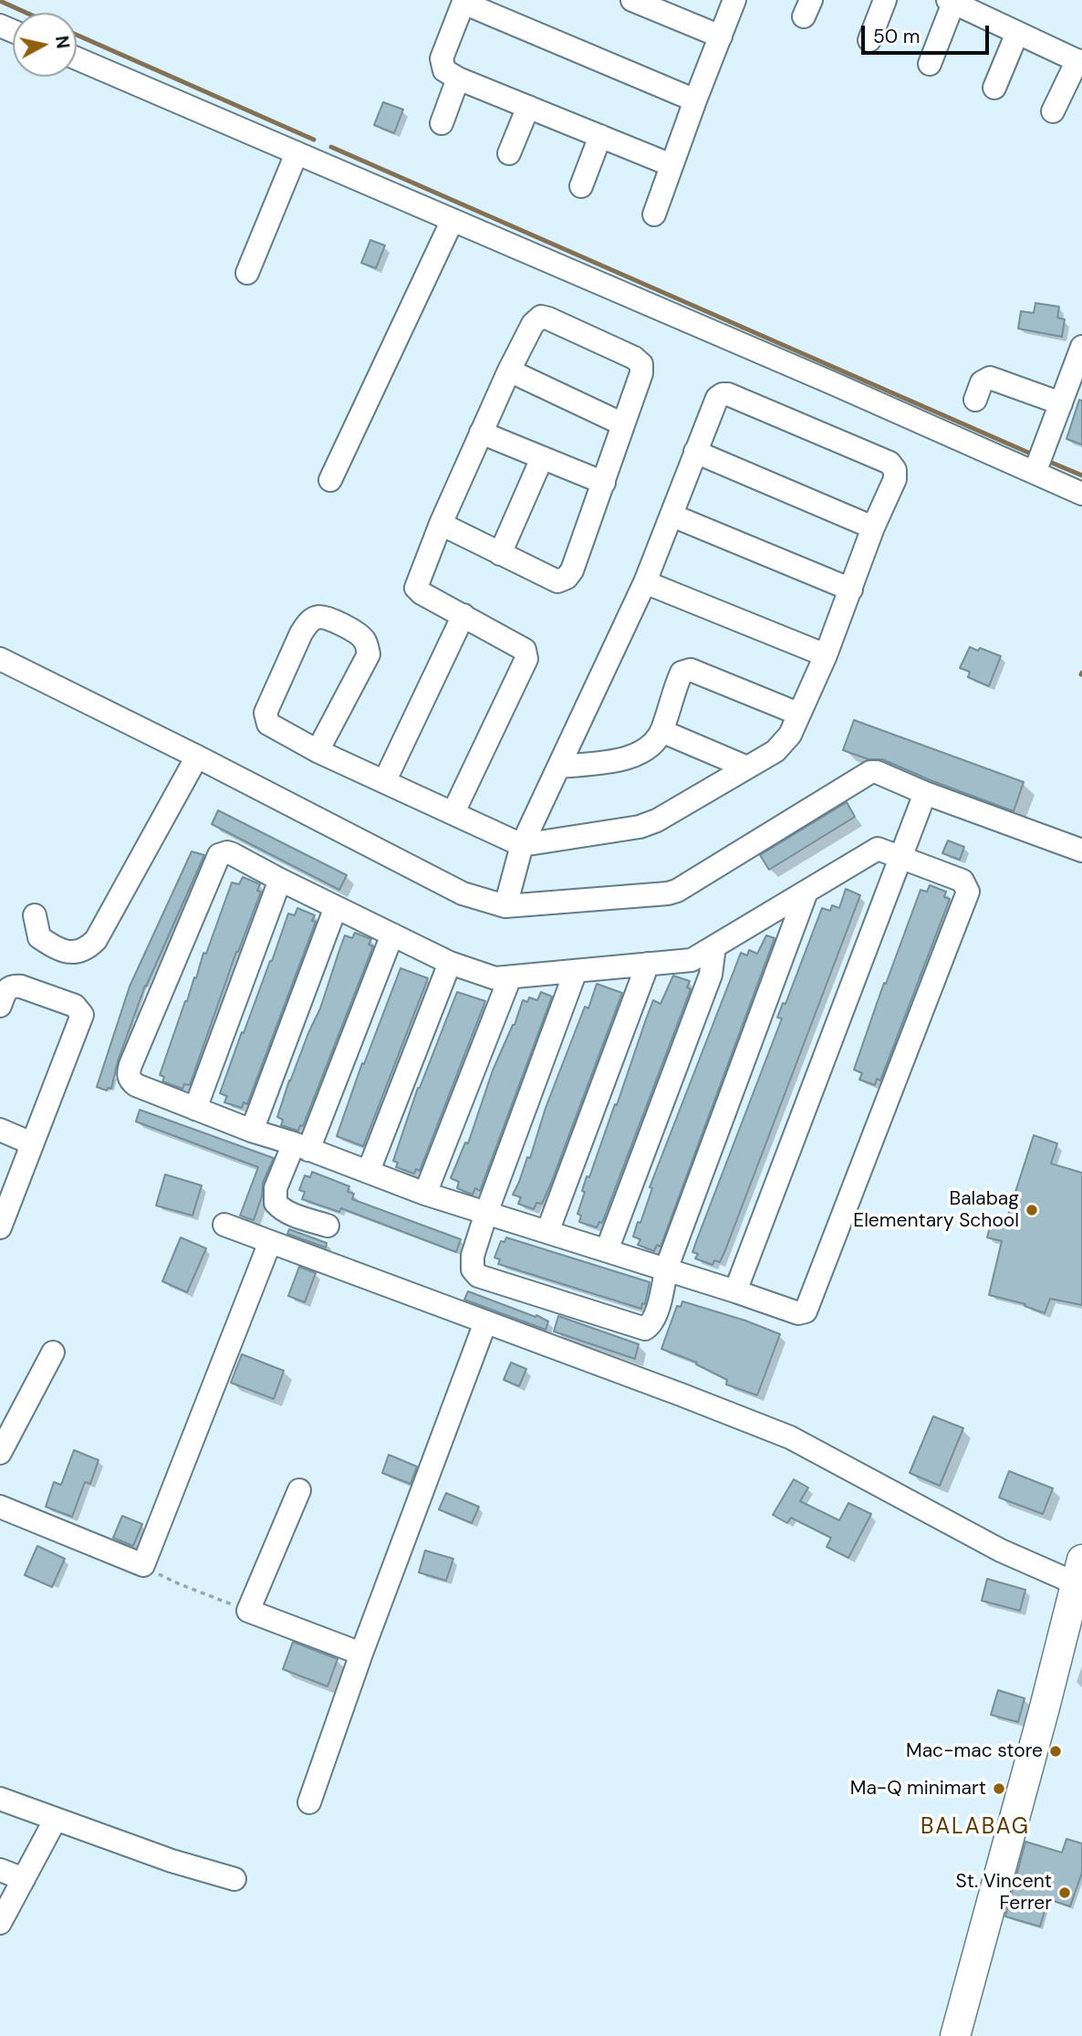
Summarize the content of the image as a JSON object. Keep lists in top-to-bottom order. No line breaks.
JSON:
{"districts":["BALABAG"],"places":["Balabag Elementary School","Mac-mac store","Ma-Q minimart","St. Vincent Ferrer"],"scale_bar":"50 m","north":"right"}
